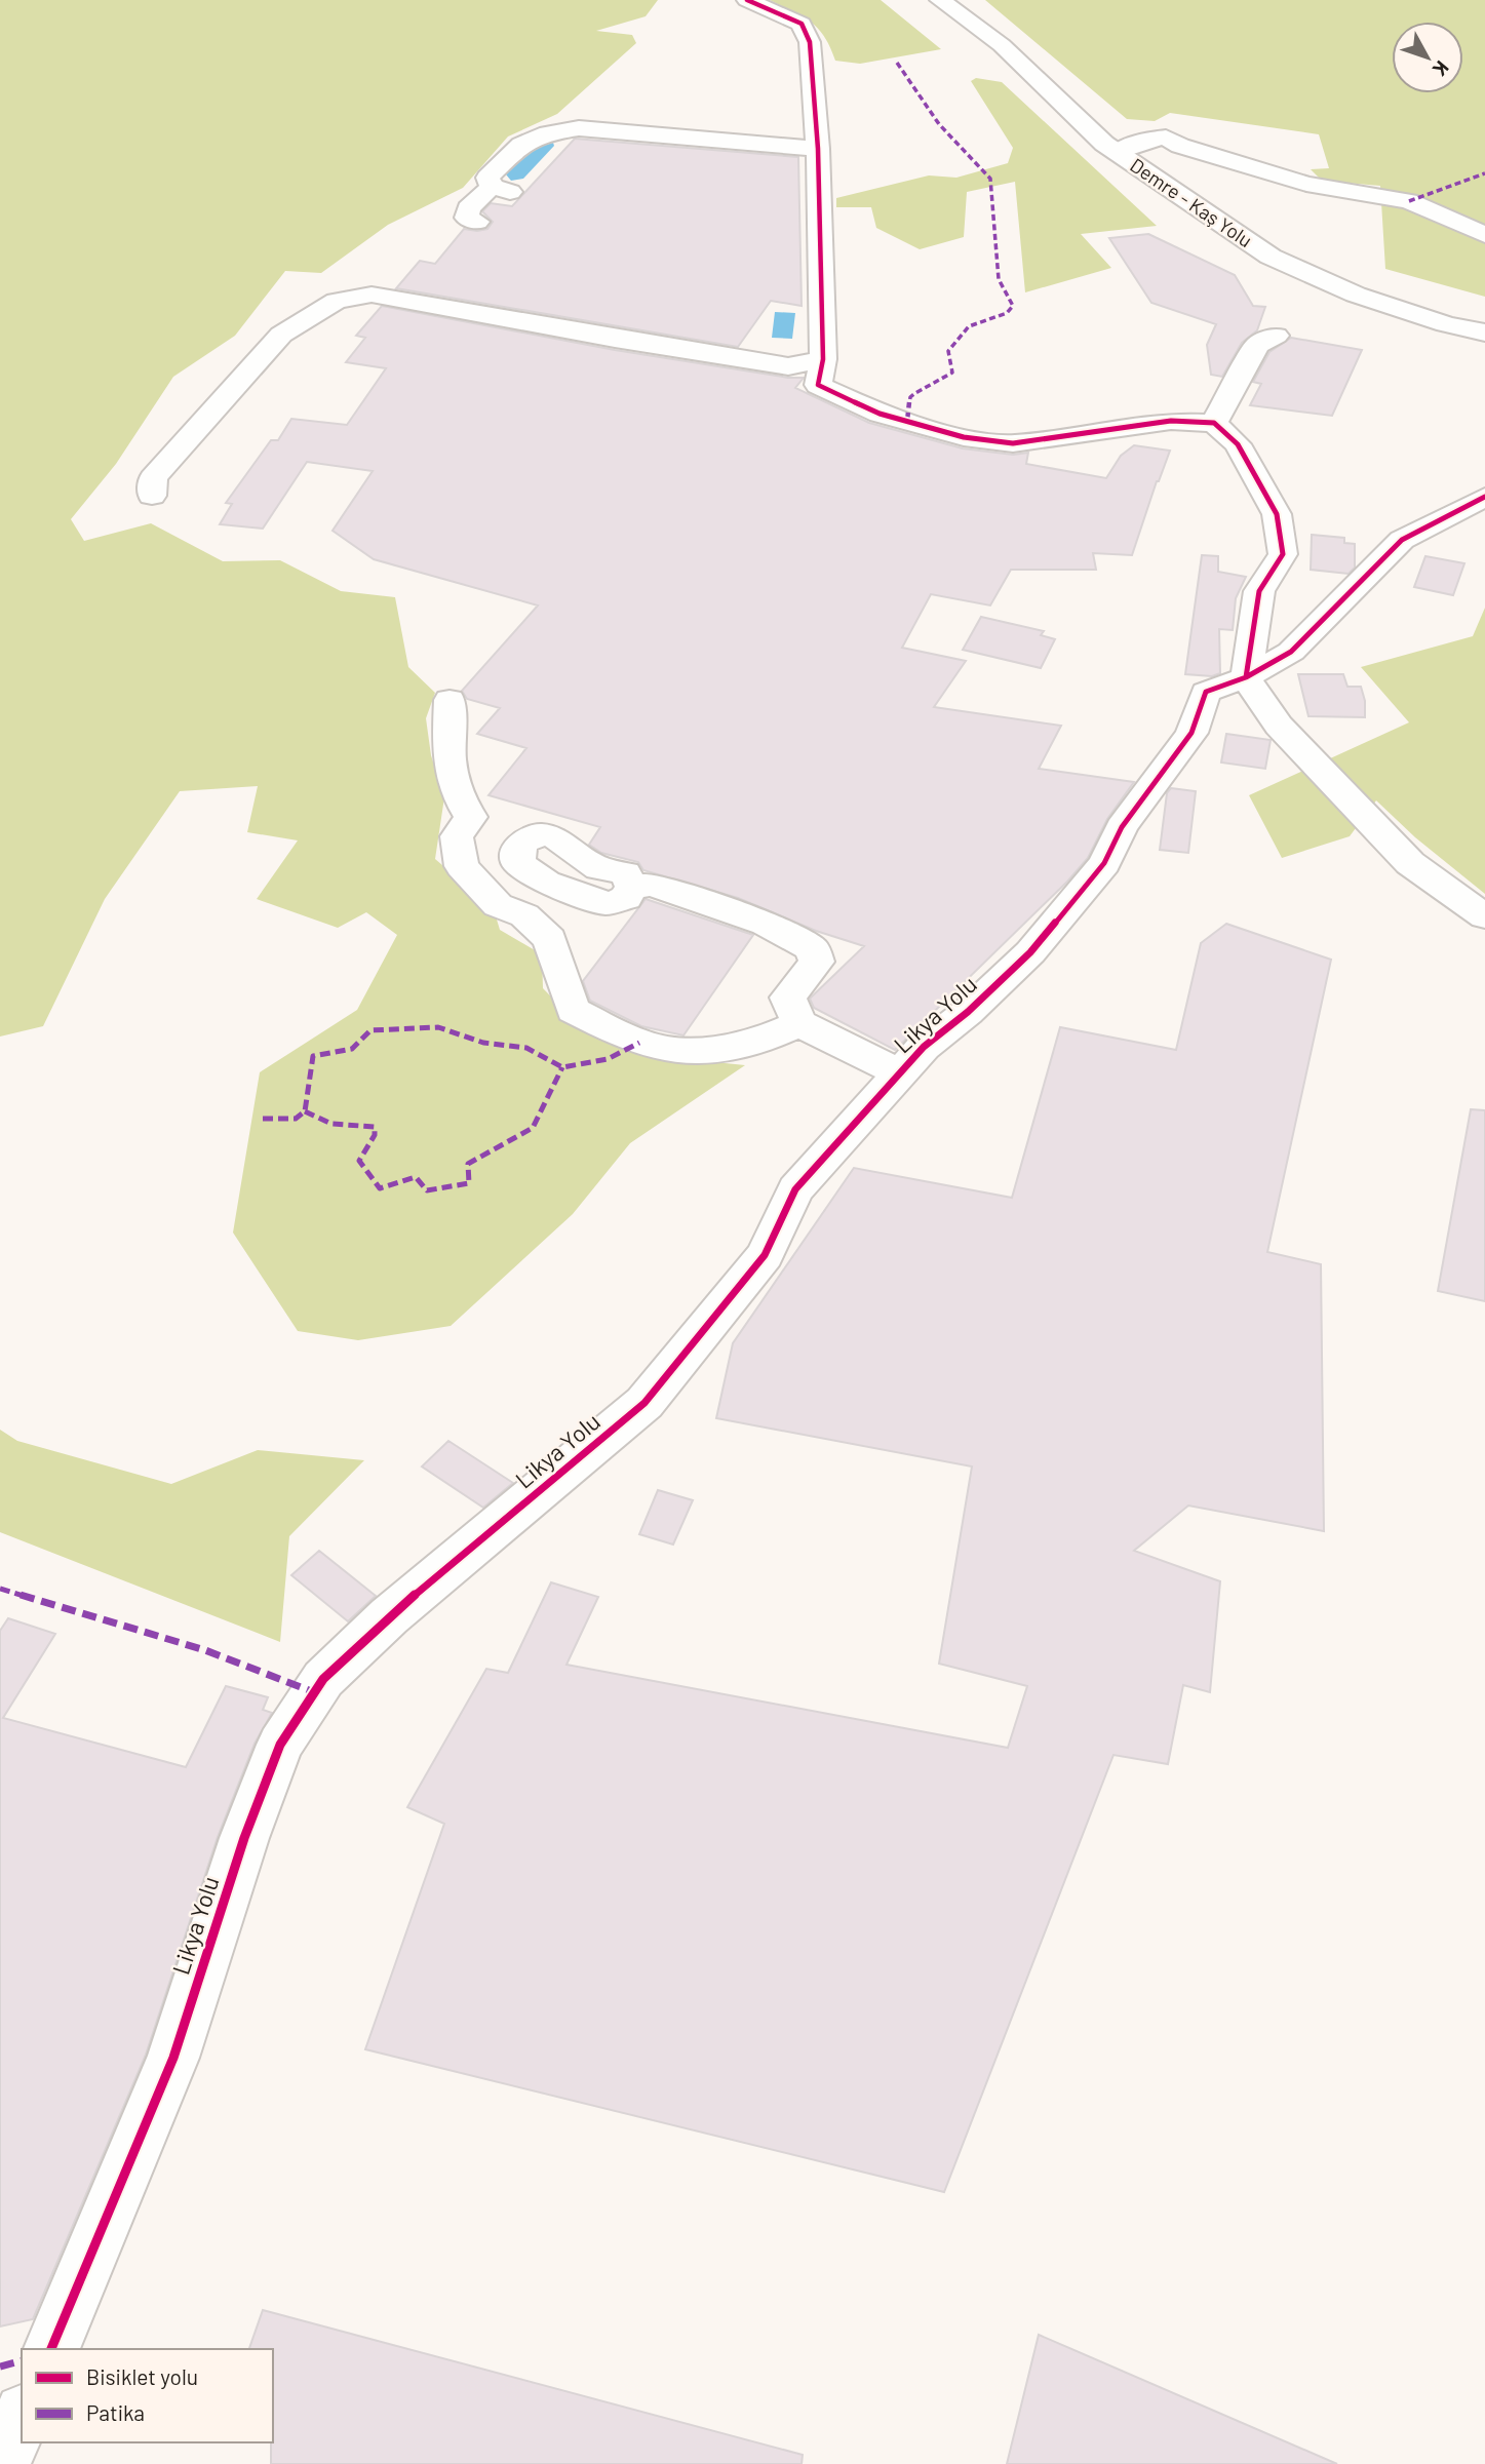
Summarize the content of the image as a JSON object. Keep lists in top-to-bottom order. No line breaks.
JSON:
{"streets":{"main road":["Demre - Kaş Yolu","Likya Yolu"]},"legend":["Bisiklet yolu","Patika"],"north":"bottom right"}
